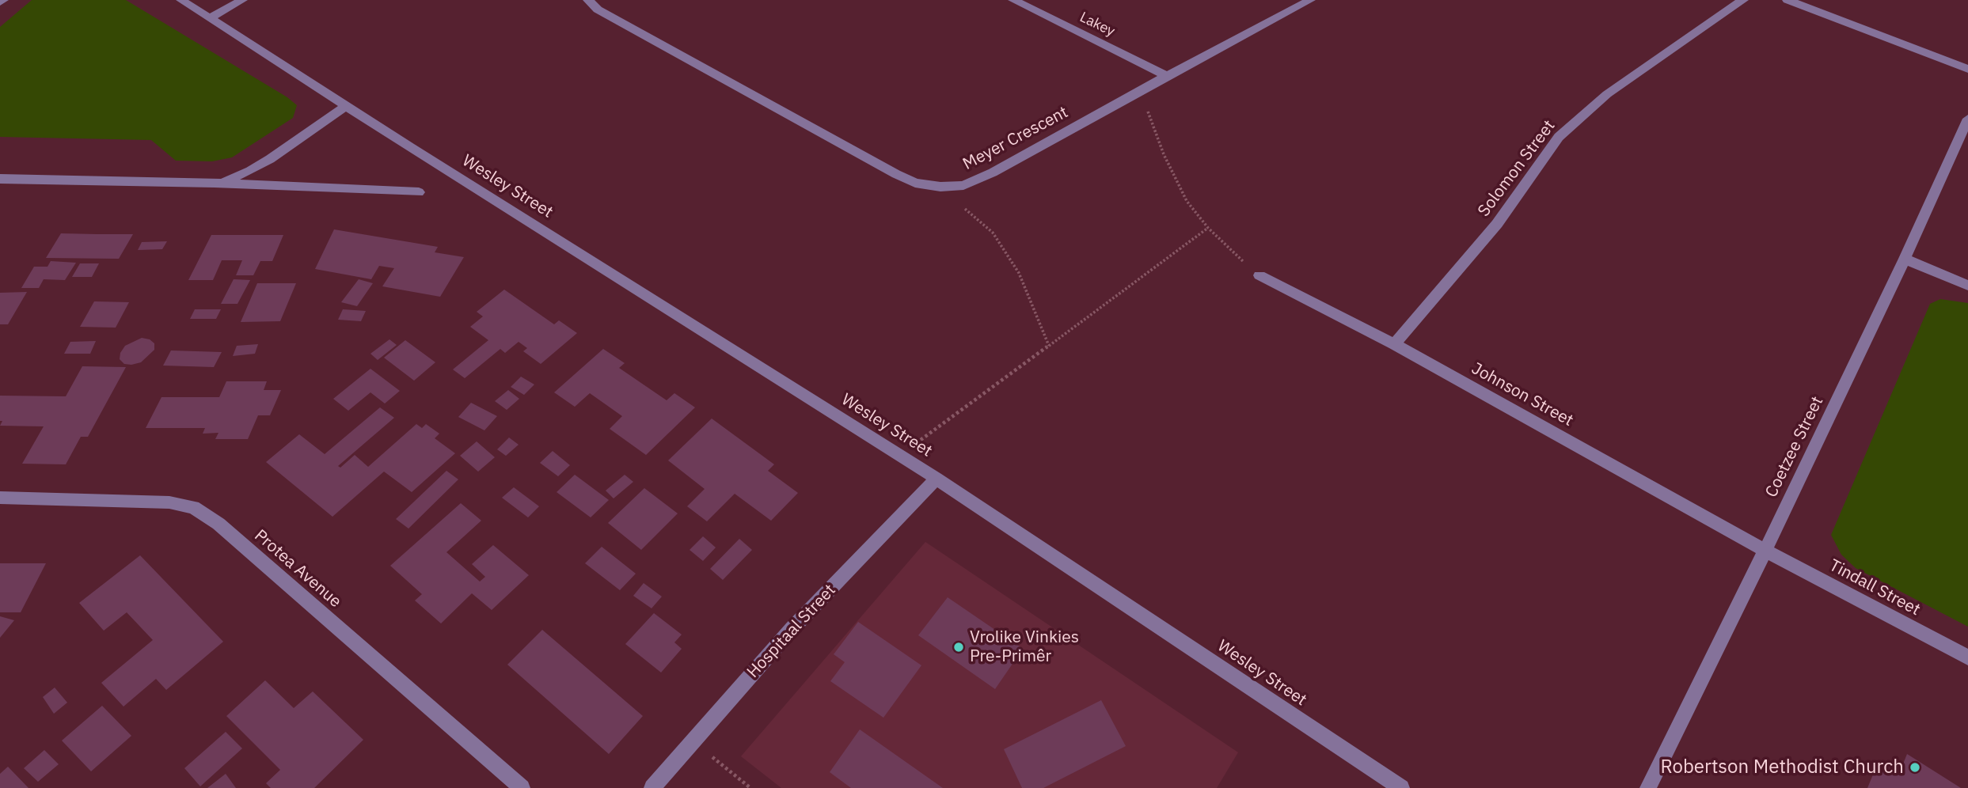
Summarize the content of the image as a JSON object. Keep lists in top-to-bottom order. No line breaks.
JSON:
{"streets":{"street":["Lakey","Meyer Crescent","Solomon Street","Wesley Street","Johnson Street","Coetzee Street","Protea Avenue","Tindall Street","Hospitaal Street"]},"crossings":[["Lakey","Meyer Crescent"],["Solomon Street","Johnson Street"],["Wesley Street","Hospitaal Street"],["Johnson Street","Coetzee Street"],["Johnson Street","Tindall Street"],["Coetzee Street","Tindall Street"]],"places":["Vrolike Vinkies Pre-Primêr","Robertson Methodist Church"]}
